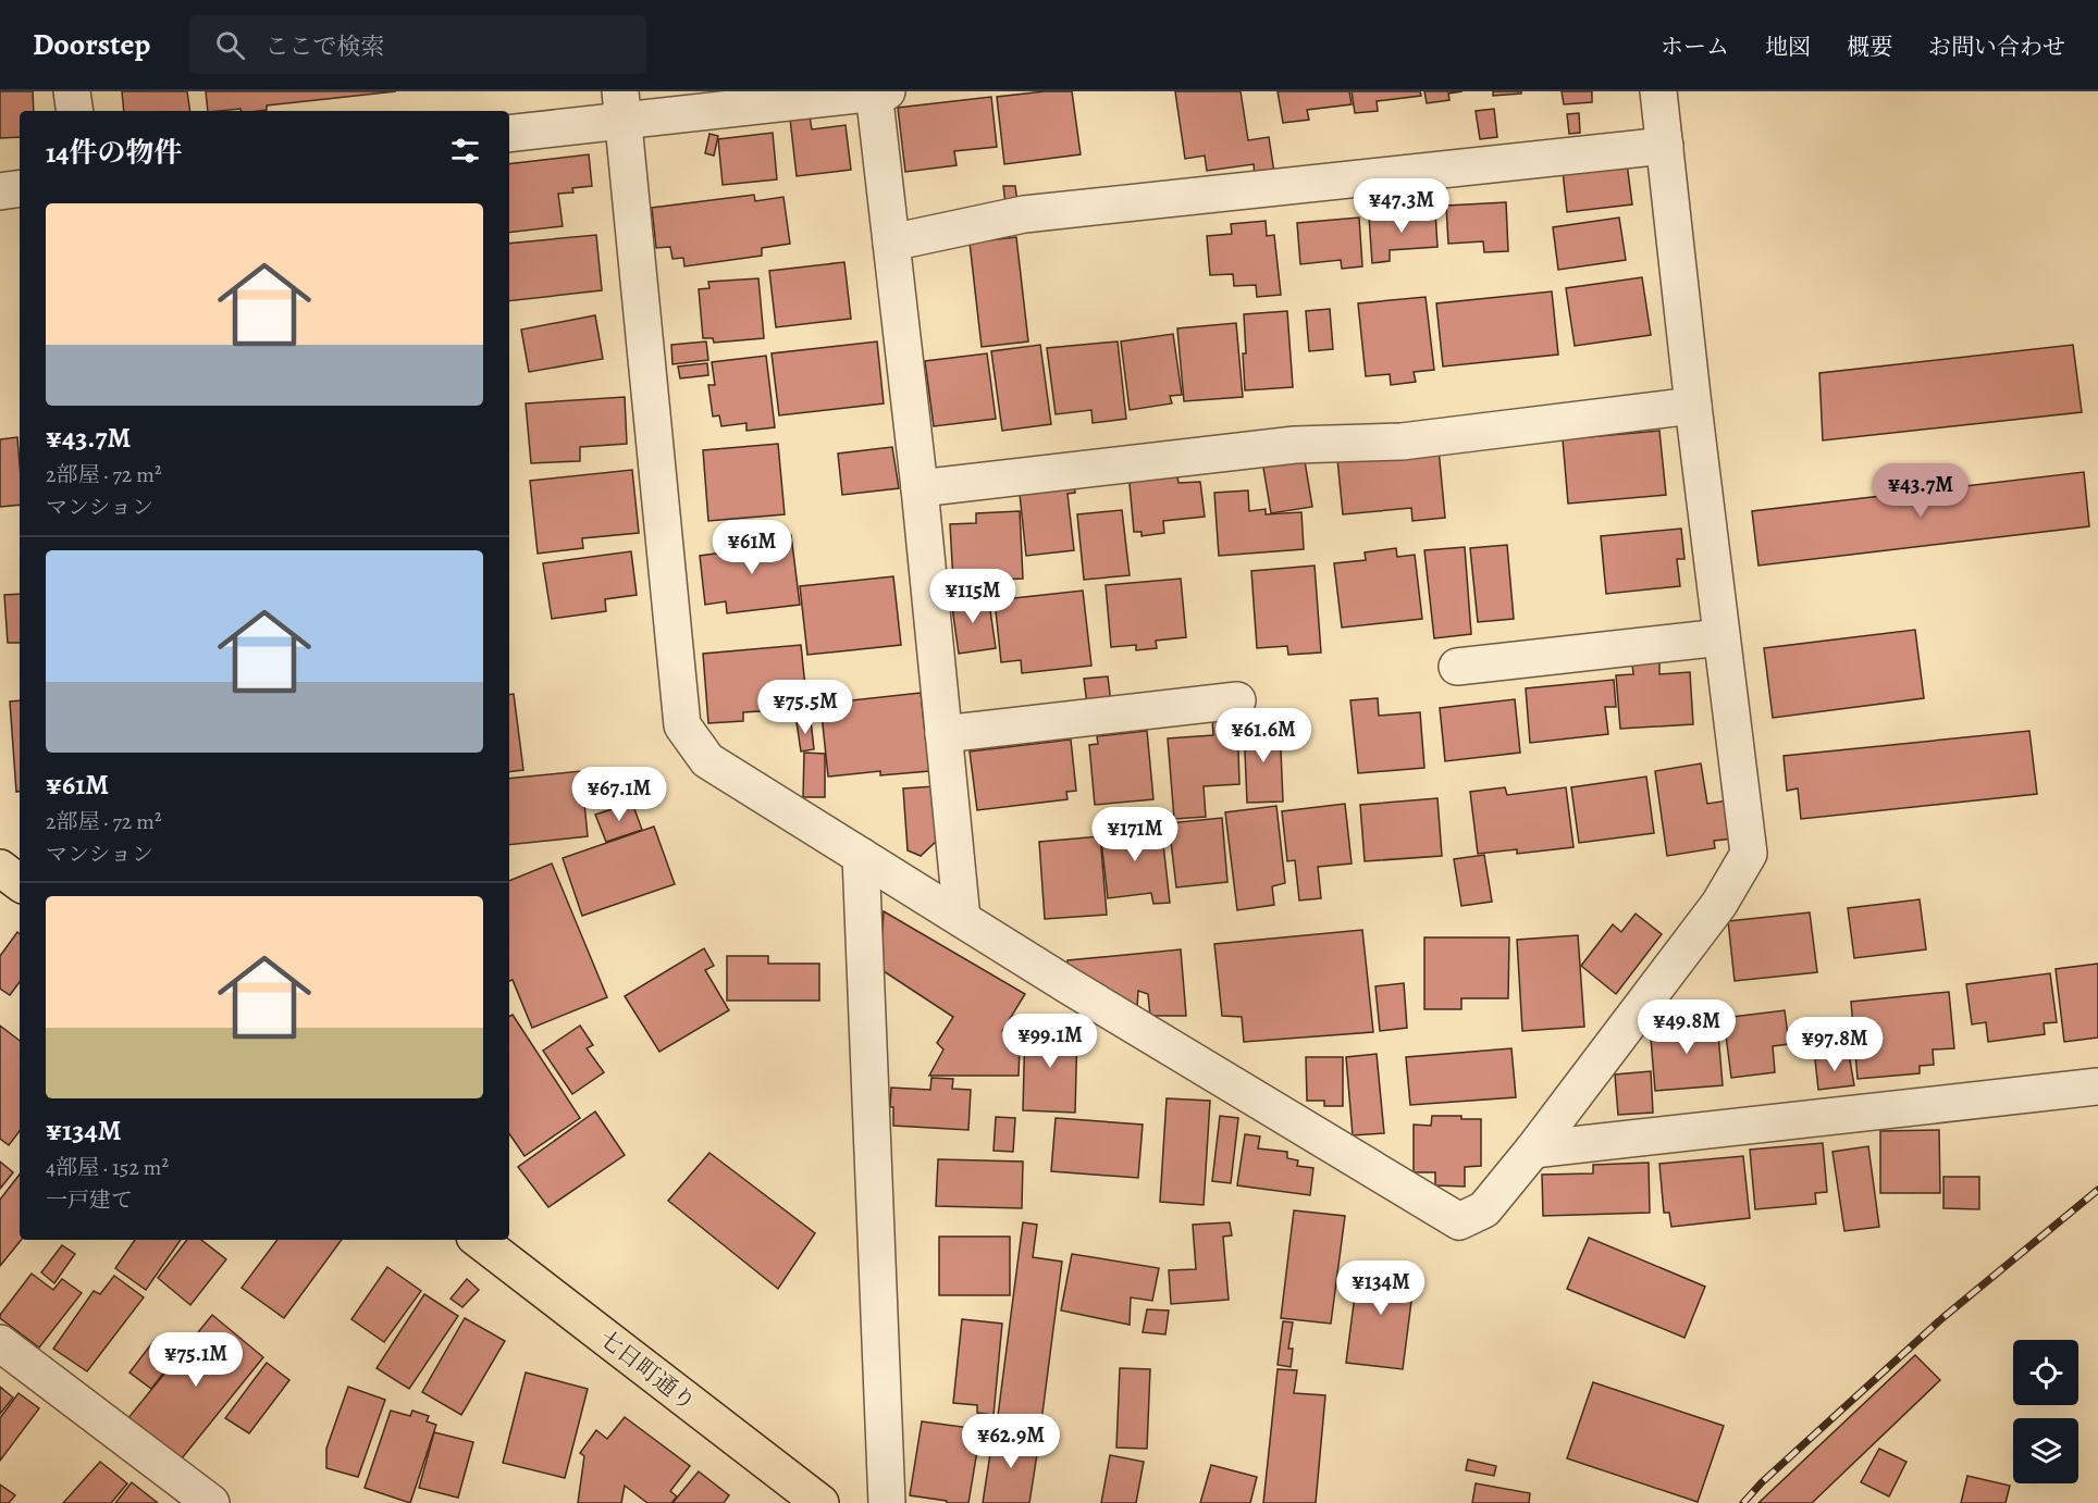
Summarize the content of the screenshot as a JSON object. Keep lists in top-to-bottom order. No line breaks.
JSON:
{"streets":{"highway":["七日町通り"]},"page":{"header":"Doorstep","search":"ここで検索","nav":["ホーム","地図","概要","お問い合わせ"],"heading":"14件の物件","price":["¥47.3M","¥43.7M","¥61M","¥115M","¥75.5M","¥61.6M","¥67.1M","¥171M","¥49.8M","¥99.1M","¥97.8M","¥134M","¥75.1M","¥62.9M"],"list":[{"name":"¥43.7M","note":"2部屋 · 72 m² · マンション"},{"name":"¥61M","note":"2部屋 · 72 m² · マンション"},{"name":"¥134M","note":"4部屋 · 152 m² · 一戸建て"}]}}
